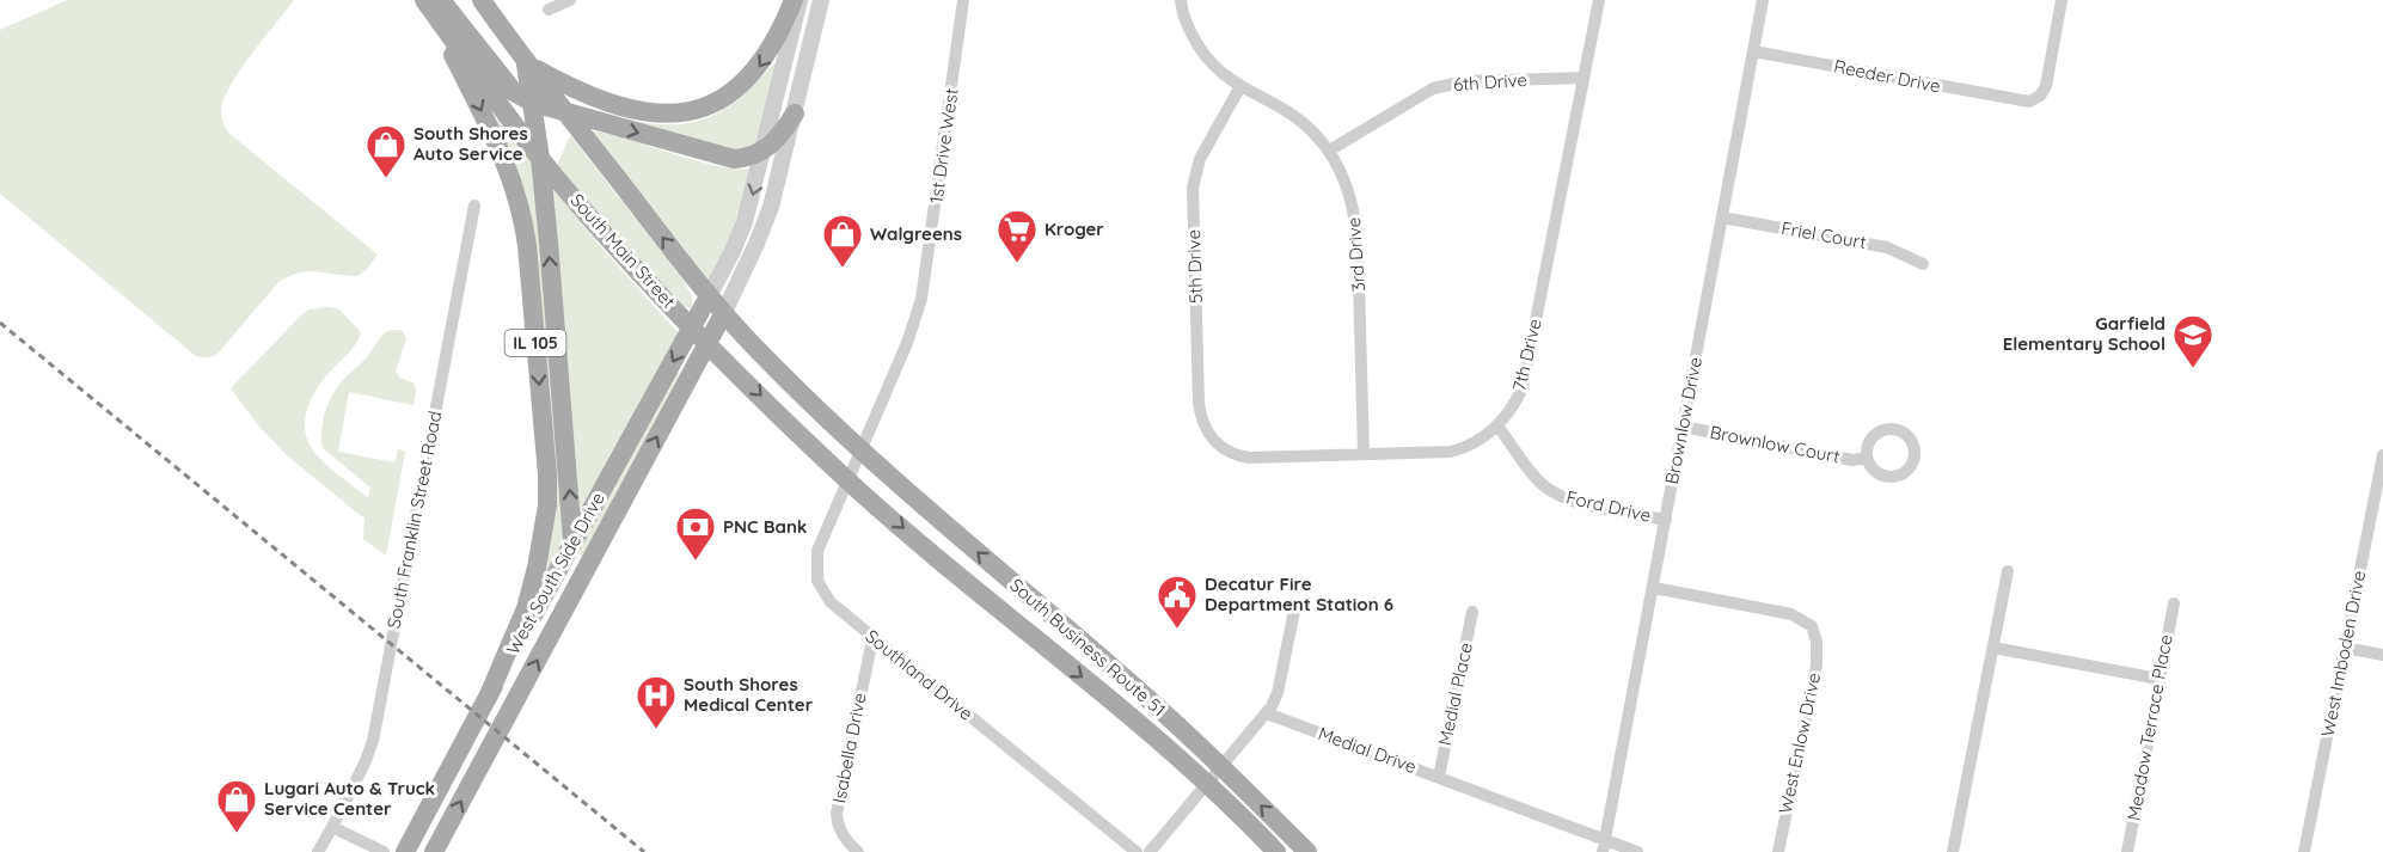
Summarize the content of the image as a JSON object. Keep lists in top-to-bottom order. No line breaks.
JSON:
{"streets":{"main road":["South Main Street","IL 105","West South Side Drive","South Business Route 51"],"street":["Reeder Drive","6th Drive","1st Drive West","Friel Court","3rd Drive","5th Drive","7th Drive","Brownlow Drive","Brownlow Court","Ford Drive","South Franklin Street Road","West Imboden Drive","Southland Drive","Medial Place","Meadow Terrace Place","West Enlow Drive","Isabella Drive","Medial Drive"]},"crossings":[["Reeder Drive","Brownlow Drive"],["6th Drive","3rd Drive"],["6th Drive","7th Drive"],["1st Drive West","South Main Street"],["1st Drive West","South Business Route 51"],["1st Drive West","Southland Drive"],["Friel Court","Brownlow Drive"],["South Main Street","IL 105"],["South Main Street","West South Side Drive"],["South Main Street","South Business Route 51"],["South Main Street","Southland Drive"],["3rd Drive","5th Drive"],["3rd Drive","7th Drive"],["5th Drive","7th Drive"],["IL 105","West South Side Drive"],["7th Drive","Ford Drive"],["Brownlow Drive","Brownlow Court"],["Brownlow Drive","Ford Drive"],["Brownlow Drive","West Enlow Drive"],["Brownlow Drive","Medial Drive"],["South Business Route 51","Southland Drive"],["Southland Drive","Isabella Drive"],["Medial Place","Medial Drive"]],"places":{"shop":["South Shores Auto Service","Walgreens","Lugari Auto & Truck Service Center"],"supermarket":["Kroger"],"school or university":["Garfield Elementary School"],"bank":["PNC Bank"],"public building":["Decatur Fire Department Station 6"],"hospital":["South Shores Medical Center"]}}
